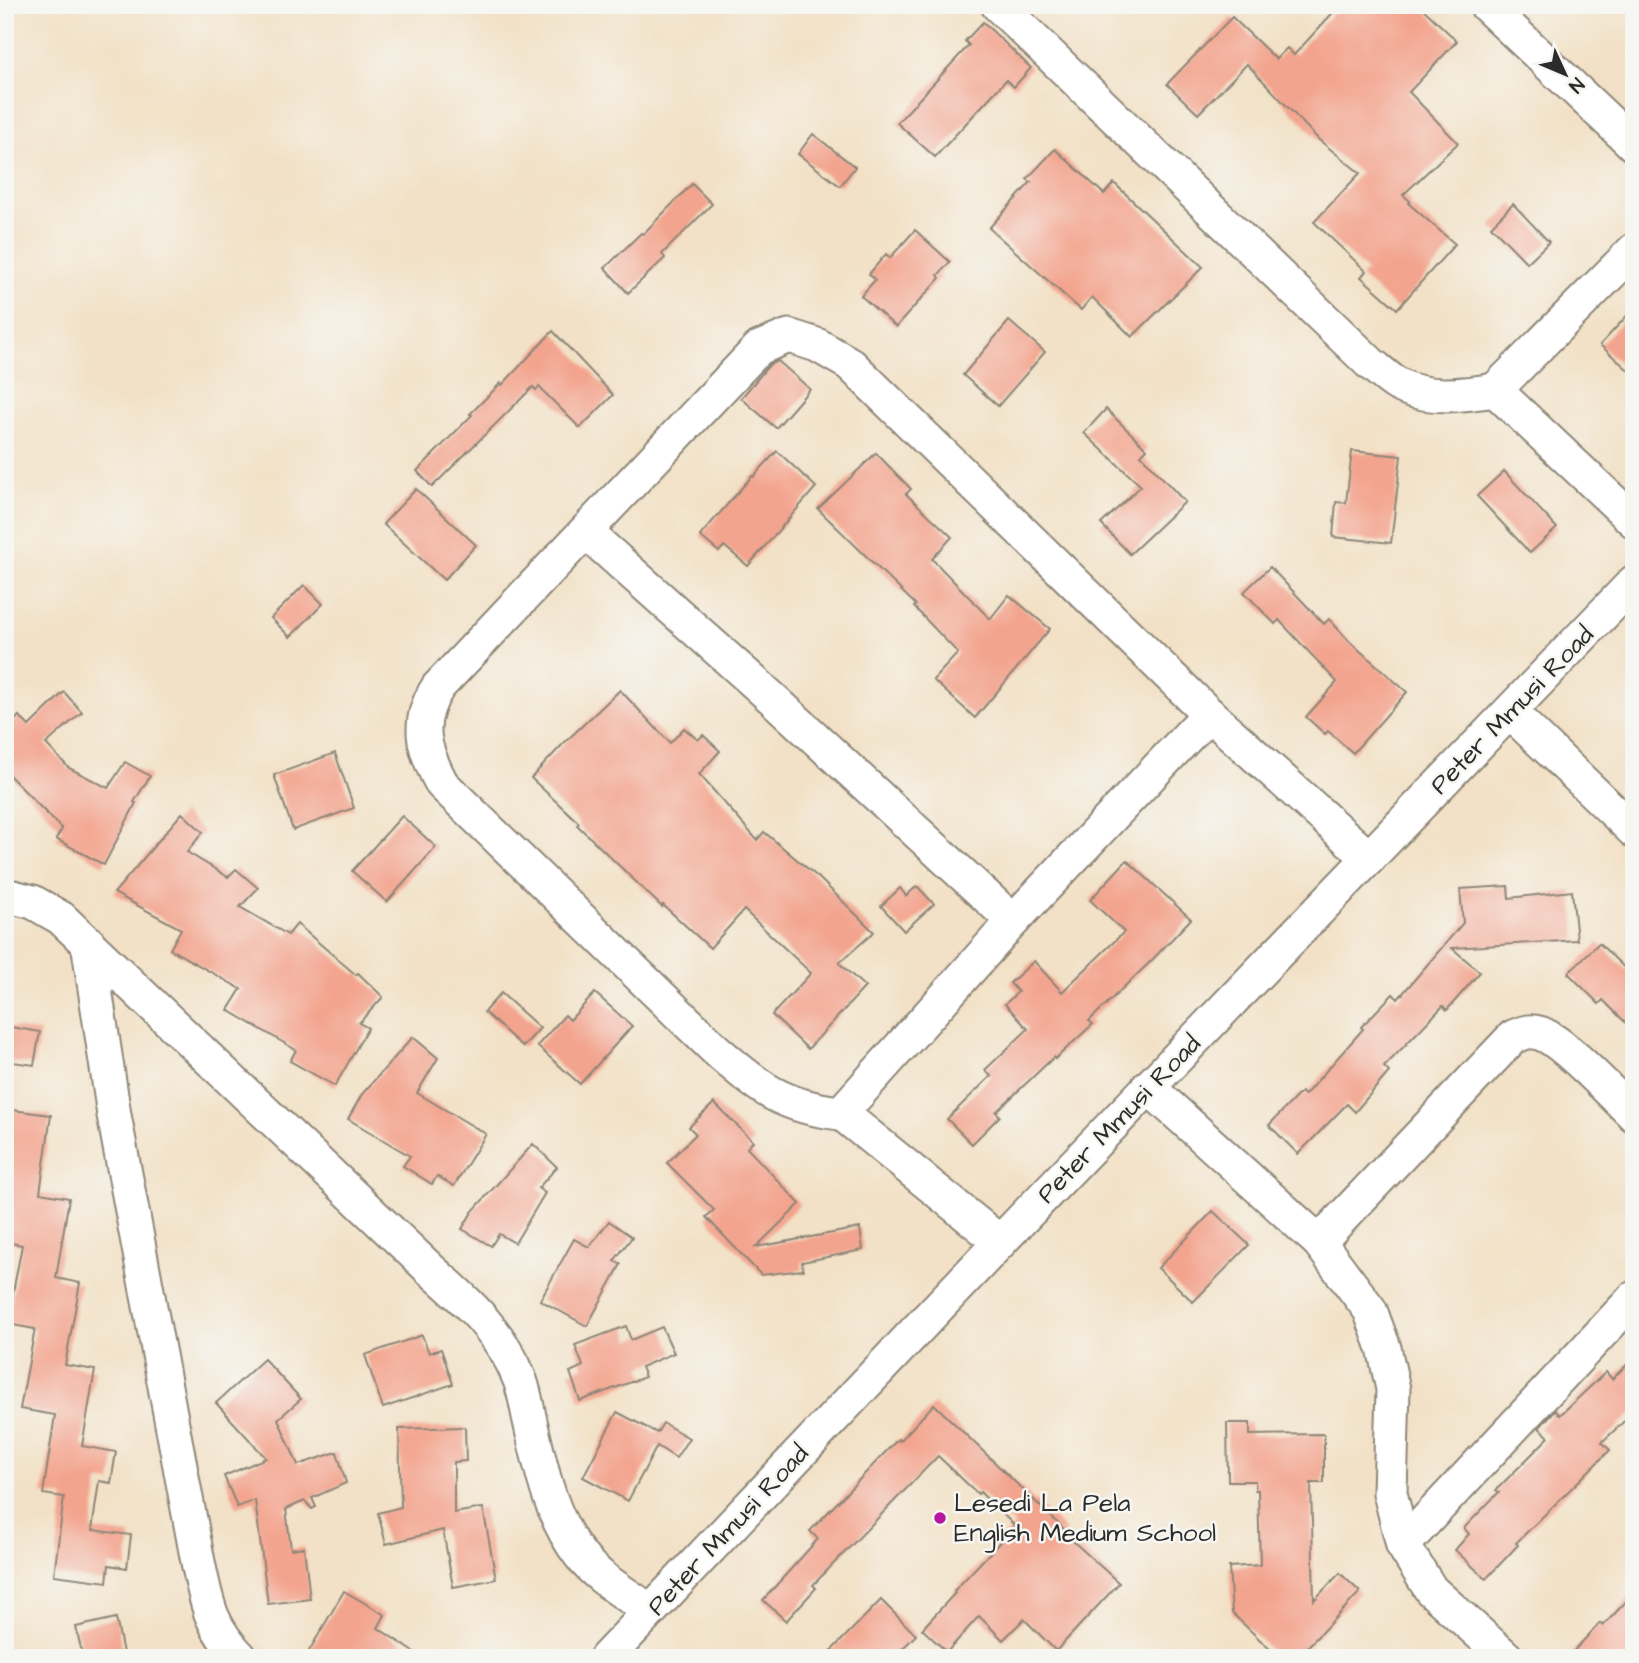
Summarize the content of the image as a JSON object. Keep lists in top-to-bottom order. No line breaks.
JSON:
{"streets":{"street":["Peter Mmusi Road"]},"places":["Lesedi La Pela English Medium School"],"north":"bottom right"}
